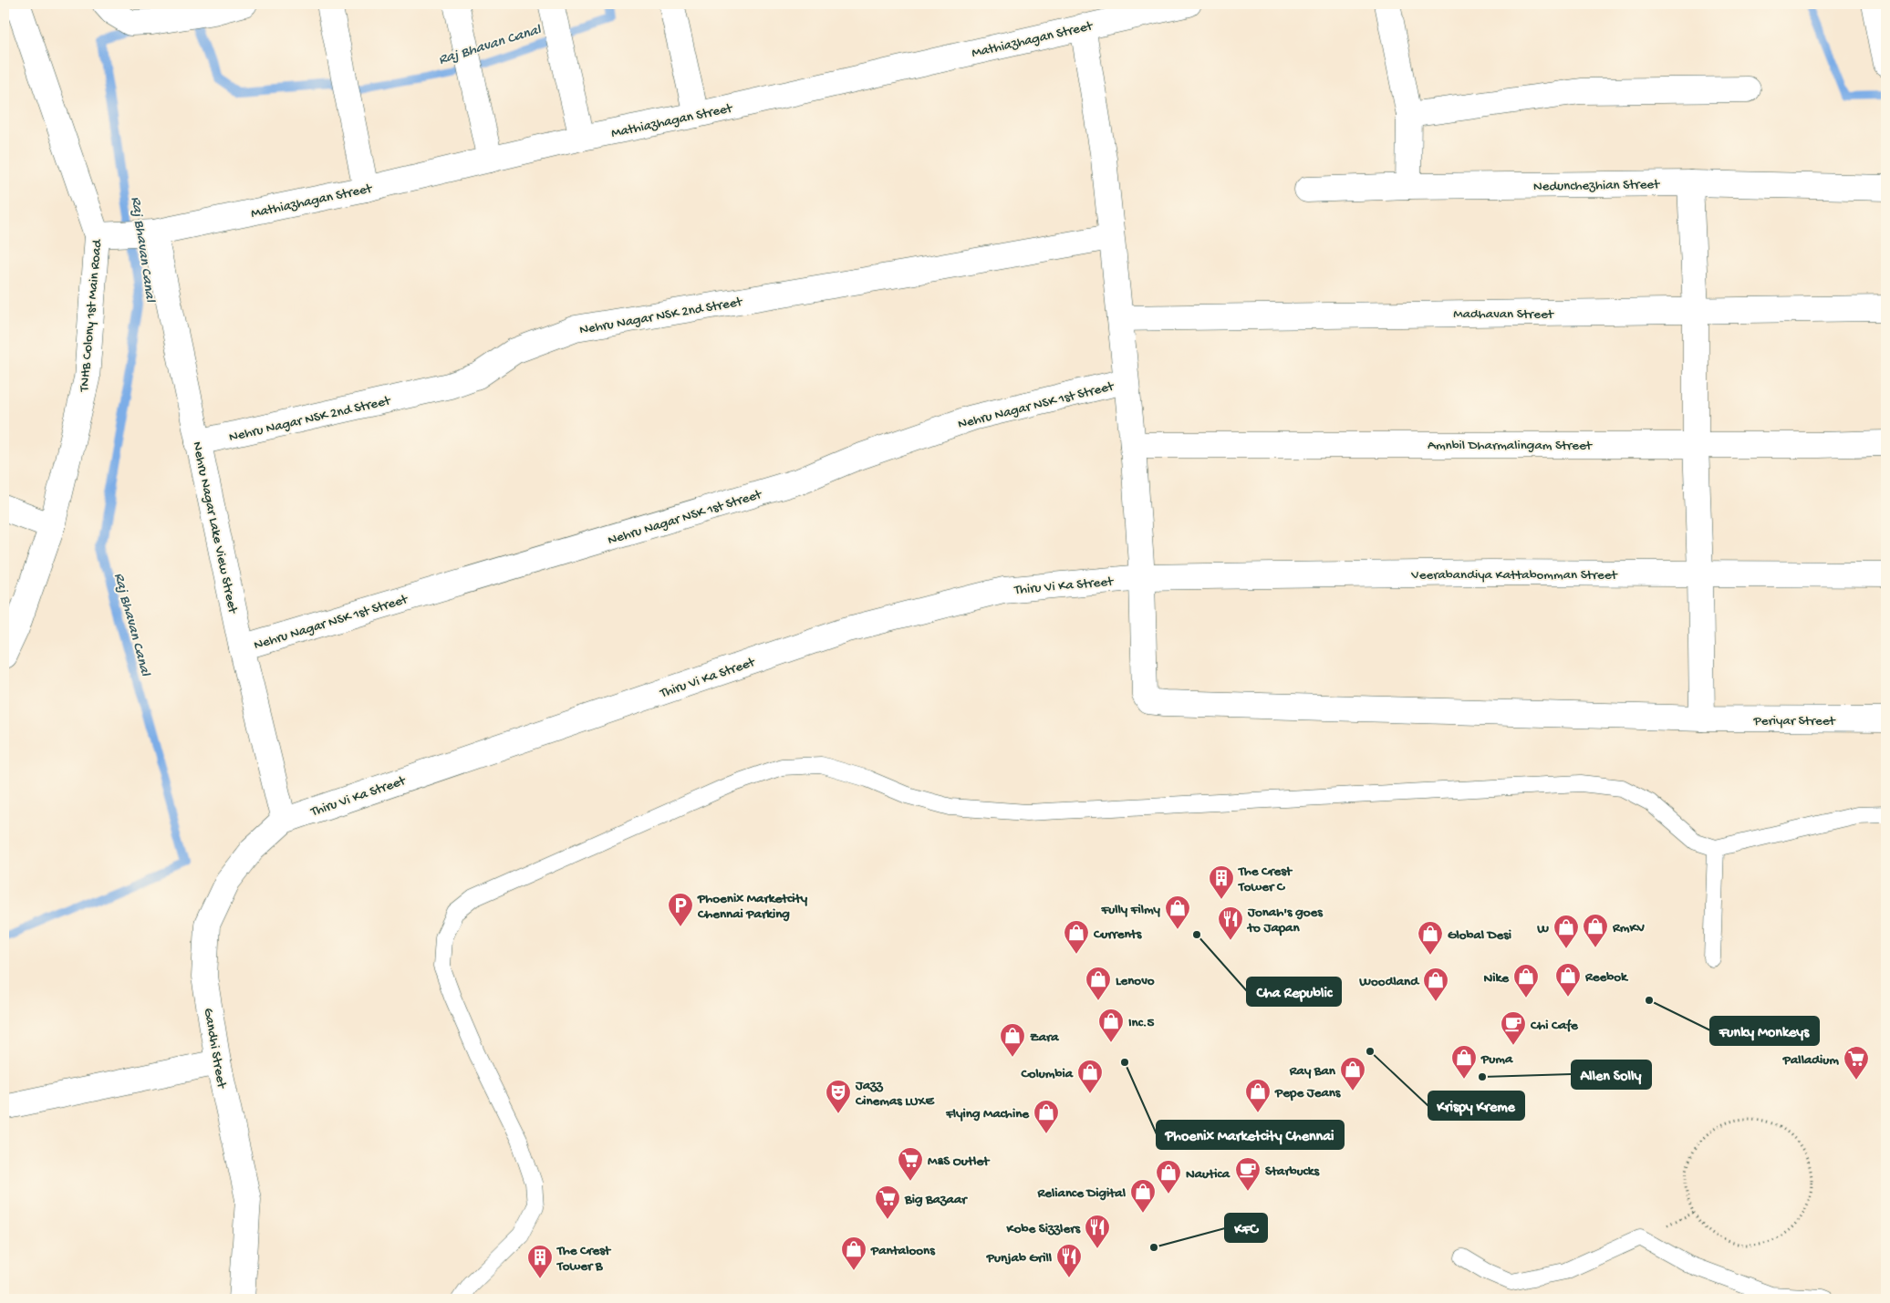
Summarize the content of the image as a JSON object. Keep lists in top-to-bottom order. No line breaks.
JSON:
{"streets":{"street":["Mathiazhagan Street","Nedunchezhian Street","Madhavan Street","Nehru Nagar NSK 2nd Street","TNHB Colony 1st Main Road","Nehru Nagar NSK 1st Street","Amnbil Dharmalingam Street","Nehru Nagar Lake View Street","Veerabandiya Kattabomman Street","Thiru Vi Ka Street","Periyar Street","Gandhi Street"]},"crossings":[["Mathiazhagan Street","TNHB Colony 1st Main Road"],["Mathiazhagan Street","Nehru Nagar Lake View Street"],["Nehru Nagar NSK 2nd Street","Nehru Nagar Lake View Street"],["Nehru Nagar NSK 1st Street","Nehru Nagar Lake View Street"],["Nehru Nagar Lake View Street","Thiru Vi Ka Street"],["Nehru Nagar Lake View Street","Gandhi Street"],["Veerabandiya Kattabomman Street","Thiru Vi Ka Street"],["Veerabandiya Kattabomman Street","Periyar Street"],["Thiru Vi Ka Street","Periyar Street"],["Thiru Vi Ka Street","Gandhi Street"]],"water":["Raj Bhavan Canal"],"places":{"building":["The Crest Tower C","The Crest Tower B"],"parking":["Phoenix Marketcity Chennai Parking"],"shop":["Fully Filmy","RmKV","W","Currents","Global Desi","Reebok","Nike","Lenovo","Woodland","Inc.5","Zara","Puma","Ray Ban","Columbia","Pepe Jeans","Flying Machine","Nautica","Reliance Digital","Pantaloons"],"other":["Cha Republic","Funky Monkeys","Krispy Kreme","Phoenix Marketcity Chennai","Allen Solly","KFC"],"restaurant":["Jonah's goes to Japan","Kobe Sizzlers","Punjab Grill"],"cafe":["Chi Cafe","Starbucks"],"supermarket":["Palladium","M&S Outlet","Big Bazaar"],"theatre":["Jazz Cinemas LUXE"]}}
